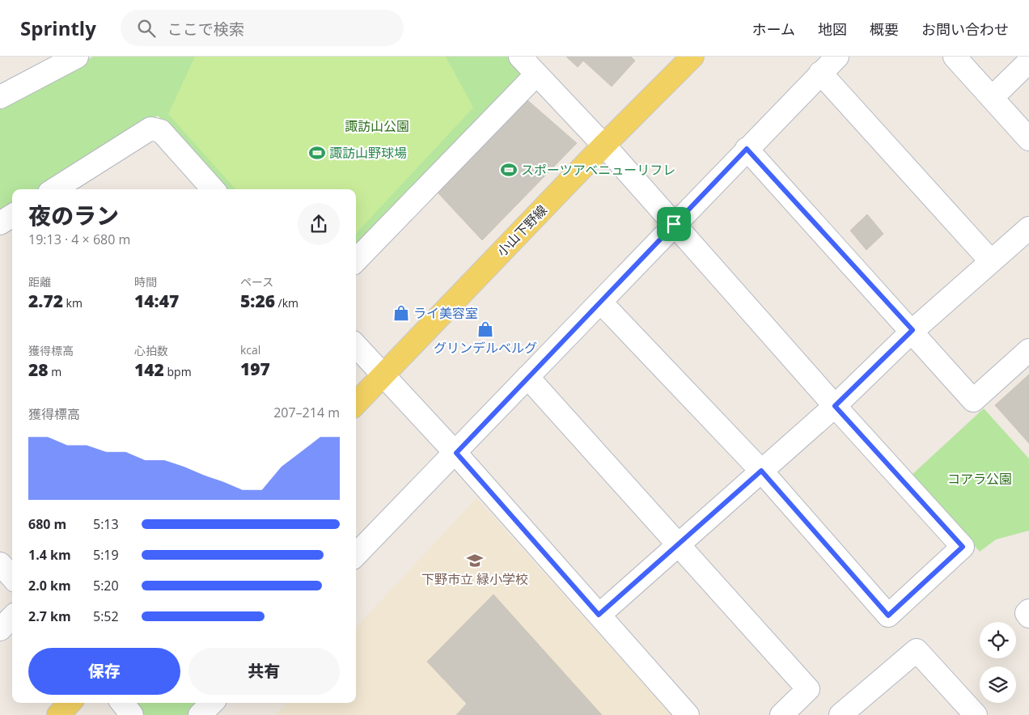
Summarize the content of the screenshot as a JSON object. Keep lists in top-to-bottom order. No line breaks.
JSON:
{"streets":{"main road":["小山下野線"]},"parks":["諏訪山公園","コアラ公園"],"places":{"sports":["諏訪山野球場","スポーツアベニューリフレ"],"shop":["ライ美容室","グリンデルベルグ"],"school or university":["下野市立 緑小学校"]},"page":{"header":"Sprintly","search":"ここで検索","nav":["ホーム","地図","概要","お問い合わせ"],"heading":["夜のラン","19:13 · 4 × 680 m"],"stats":[["距離","2.72 km"],["時間","14:47"],["ペース","5:26 /km"],["獲得標高","28 m"],["心拍数","142 bpm"],["kcal","197"]],"chart":["獲得標高","207–214 m"],"list":[{"name":"680 m","note":"5:13"},{"name":"1.4 km","note":"5:19"},{"name":"2.0 km","note":"5:20"},{"name":"2.7 km","note":"5:52"}],"buttons":["保存","共有"]}}
